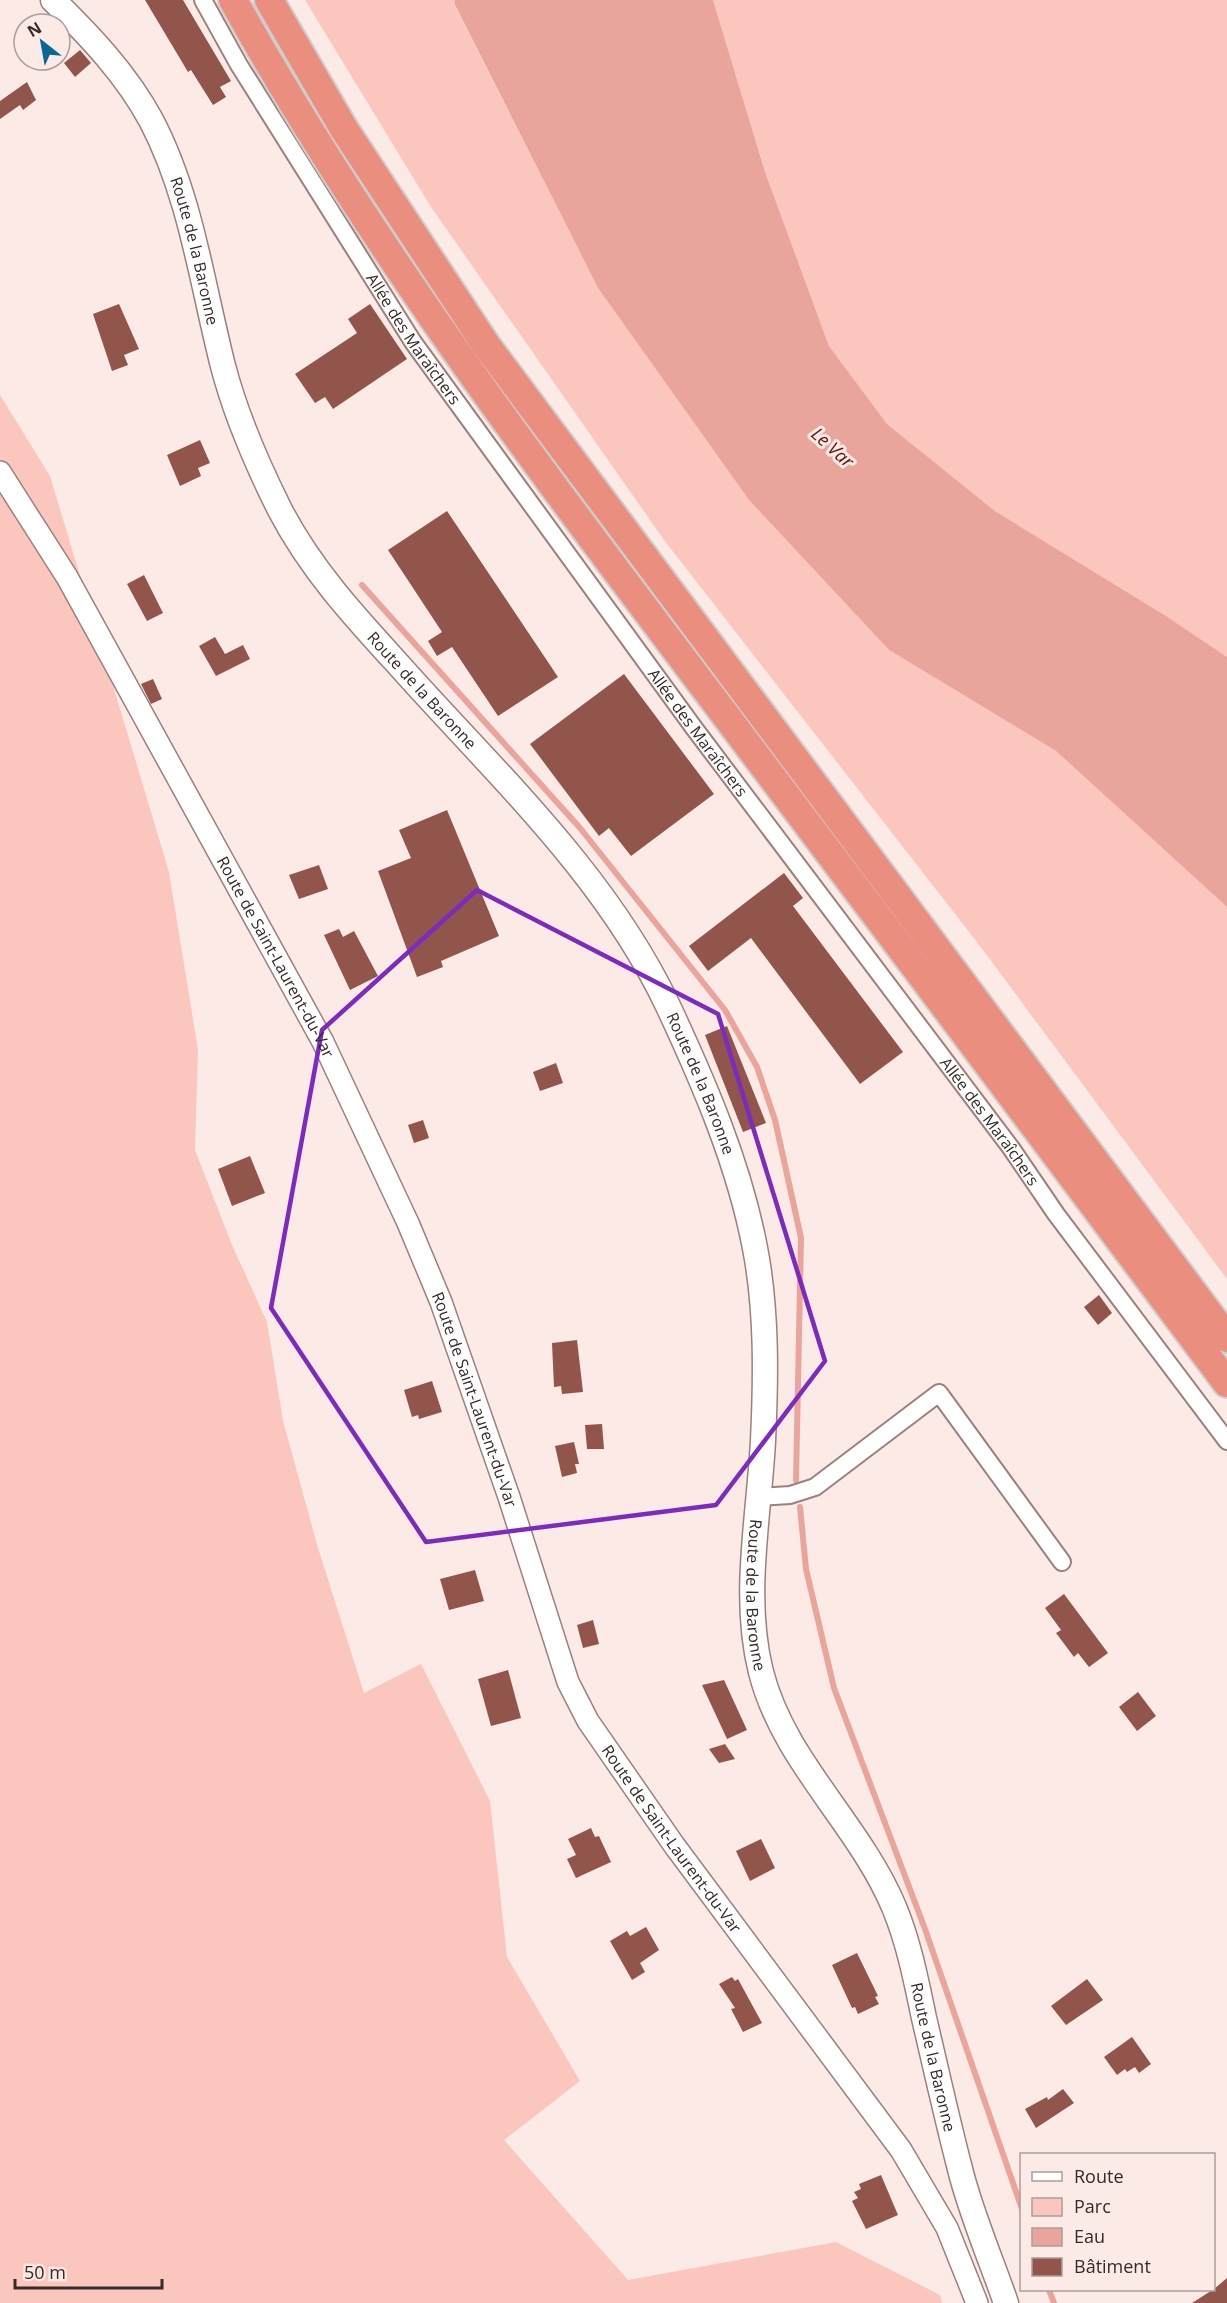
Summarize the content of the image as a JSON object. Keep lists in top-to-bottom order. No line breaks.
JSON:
{"streets":{"main road":["Route de la Baronne"],"street":["Allée des Maraîchers","Route de Saint-Laurent-du-Var"]},"water":["Le Var"],"legend":["Route","Parc","Eau","Bâtiment"],"scale_bar":"50 m","north":"top left"}
